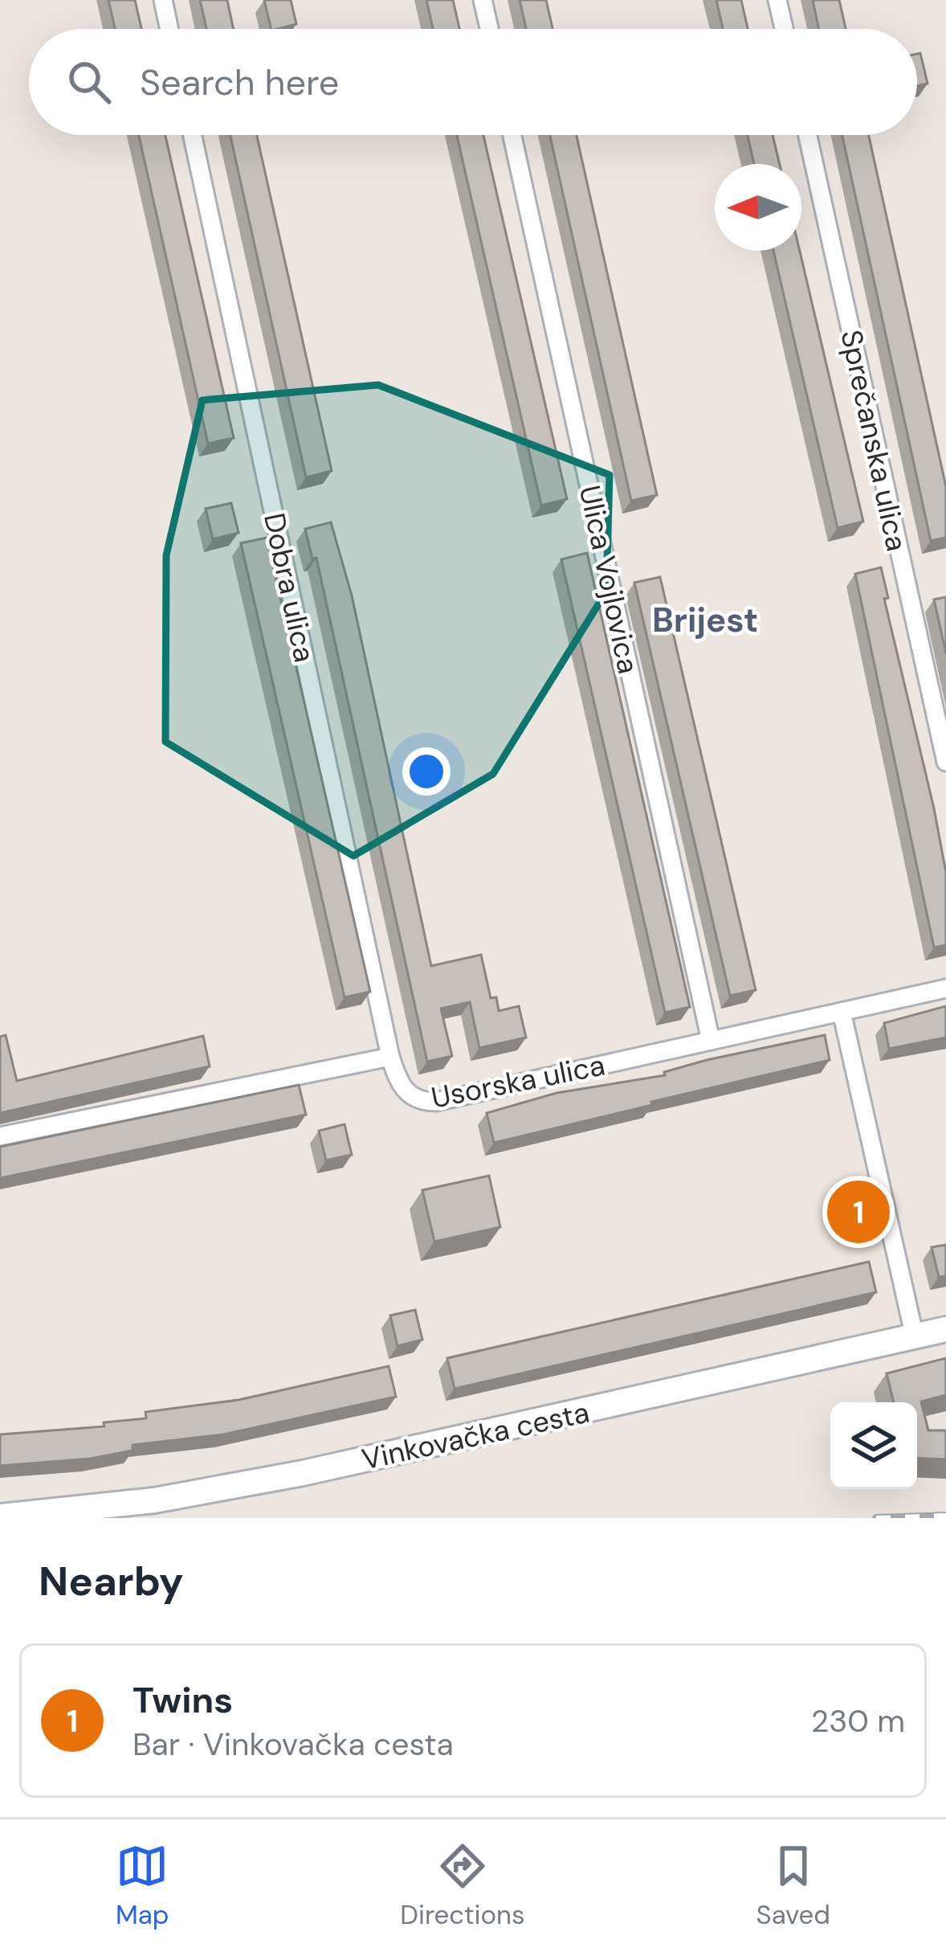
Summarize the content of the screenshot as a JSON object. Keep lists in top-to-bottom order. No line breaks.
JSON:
{"streets":{"main road":["Vinkovačka cesta"],"street":["Sprečanska ulica","Ulica Vojlovica","Dobra ulica","Usorska ulica"]},"crossings":[["Ulica Vojlovica","Usorska ulica"],["Dobra ulica","Usorska ulica"]],"districts":["Brijest"],"north":"left","page":{"search":"Search here","pins":"1","heading":"Nearby","list":[{"mark":"1","name":"Twins","note":"Bar · Vinkovačka cesta","value":"230 m"}],"nav":["Map","Directions","Saved"]}}
